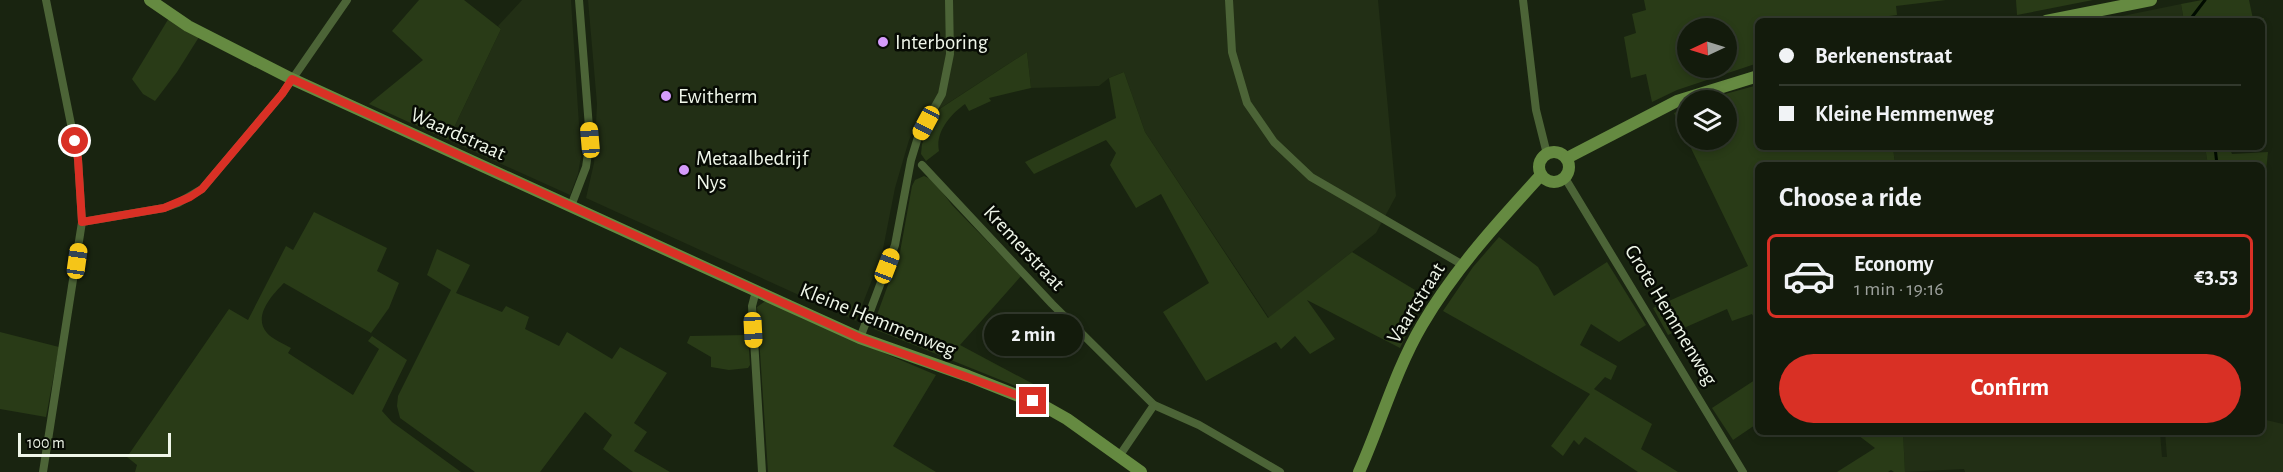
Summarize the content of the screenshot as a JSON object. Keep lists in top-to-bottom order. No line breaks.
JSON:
{"streets":{"street":["Waardstraat","Kremerstraat","Vaartstraat","Grote Hemmenweg","Kleine Hemmenweg"]},"crossings":[["Waardstraat","Kleine Hemmenweg"],["Vaartstraat","Grote Hemmenweg"]],"places":["Interboring","Ewitherm","Metaalbedrijf Nys"],"scale_bar":"100 m","north":"left","page":{"banner":["Berkenenstraat","Kleine Hemmenweg"],"heading":"Choose a ride","list":[{"name":"Economy","note":"1 min · 19:16","value":"€3.53"}],"bubble":"2 min","buttons":"Confirm","scale":"100 m"}}
